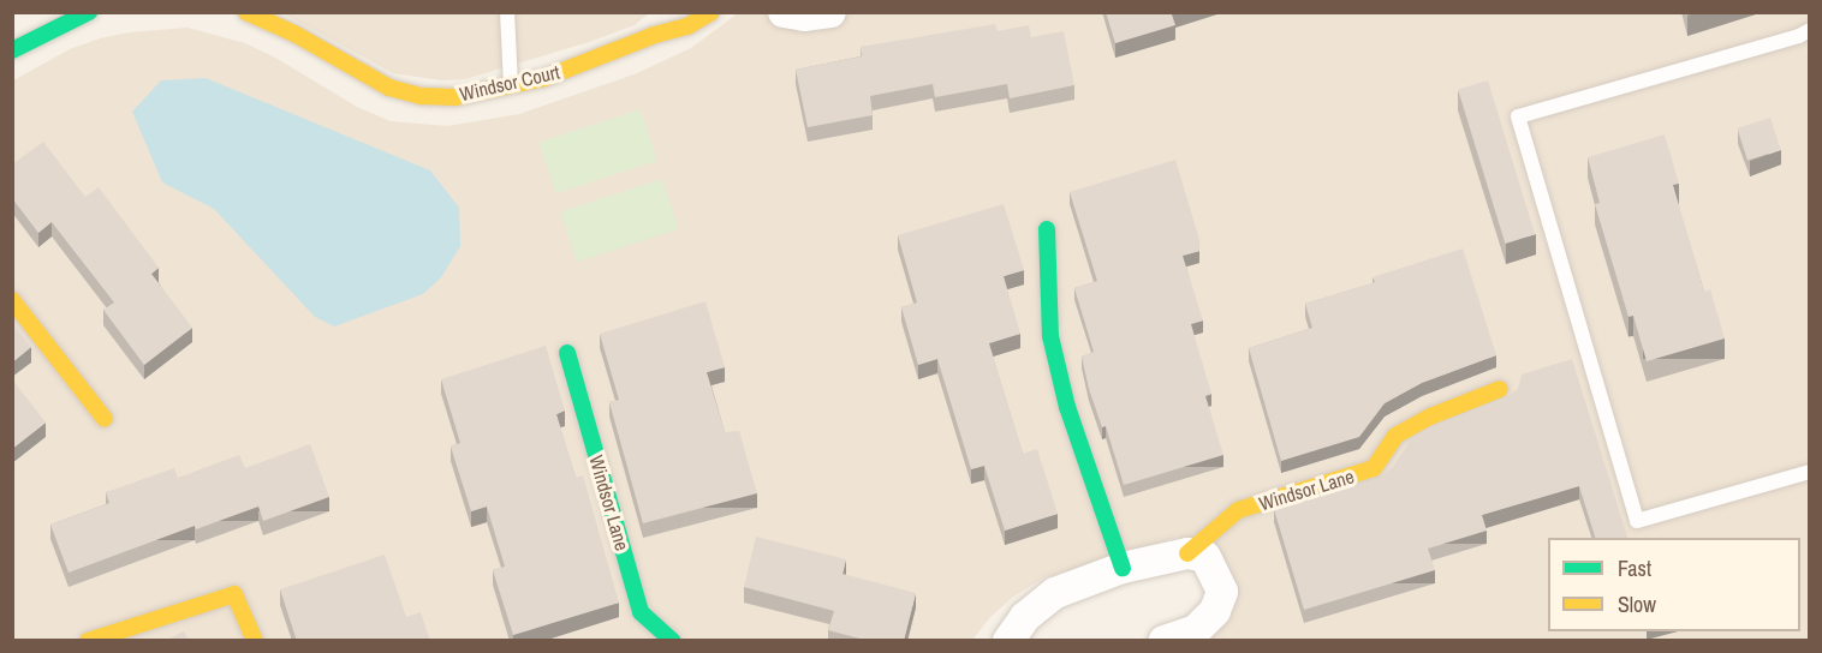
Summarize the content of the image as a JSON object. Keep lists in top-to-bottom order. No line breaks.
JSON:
{"streets":{"street":["Windsor Court","Windsor Lane"]},"legend":["Fast","Slow"]}
